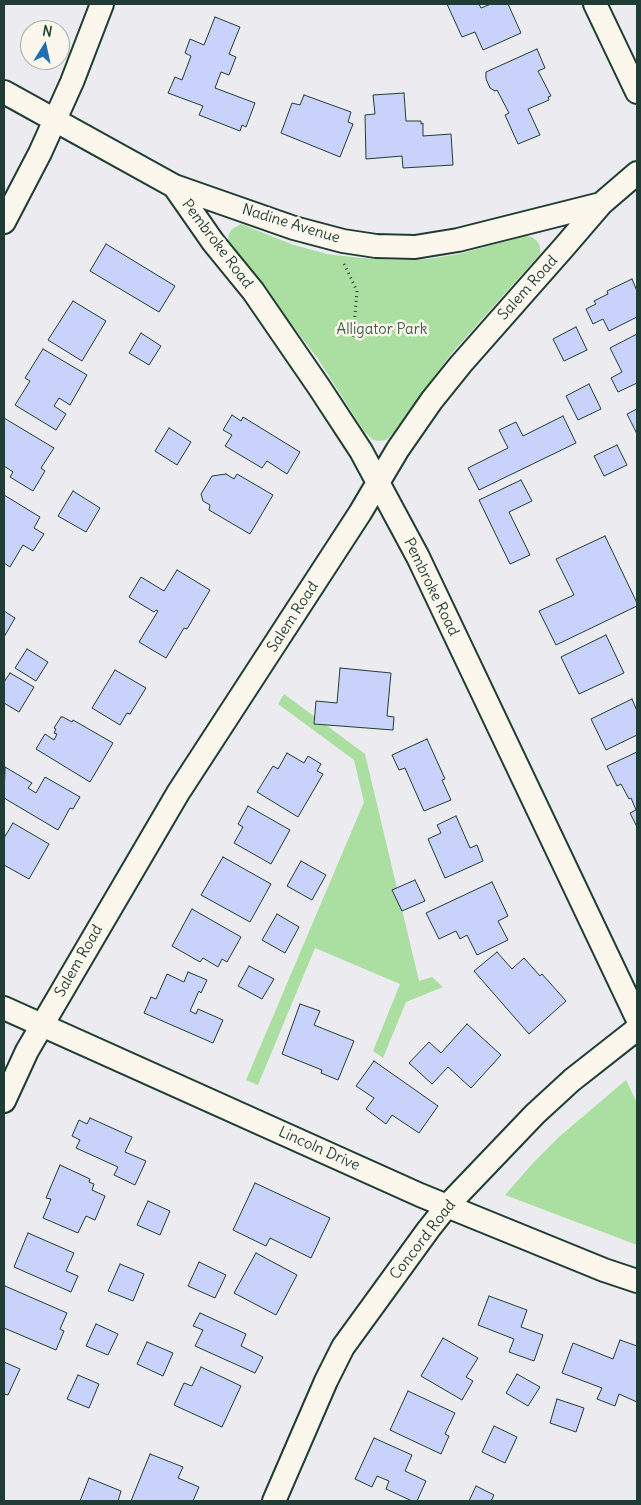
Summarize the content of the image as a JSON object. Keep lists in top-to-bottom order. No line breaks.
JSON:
{"streets":{"street":["Nadine Avenue","Pembroke Road","Salem Road","Lincoln Drive","Concord Road"]},"crossings":[["Nadine Avenue","Pembroke Road"],["Nadine Avenue","Salem Road"],["Pembroke Road","Salem Road"],["Salem Road","Lincoln Drive"],["Lincoln Drive","Concord Road"]],"parks":["Alligator Park"],"north":"top"}
